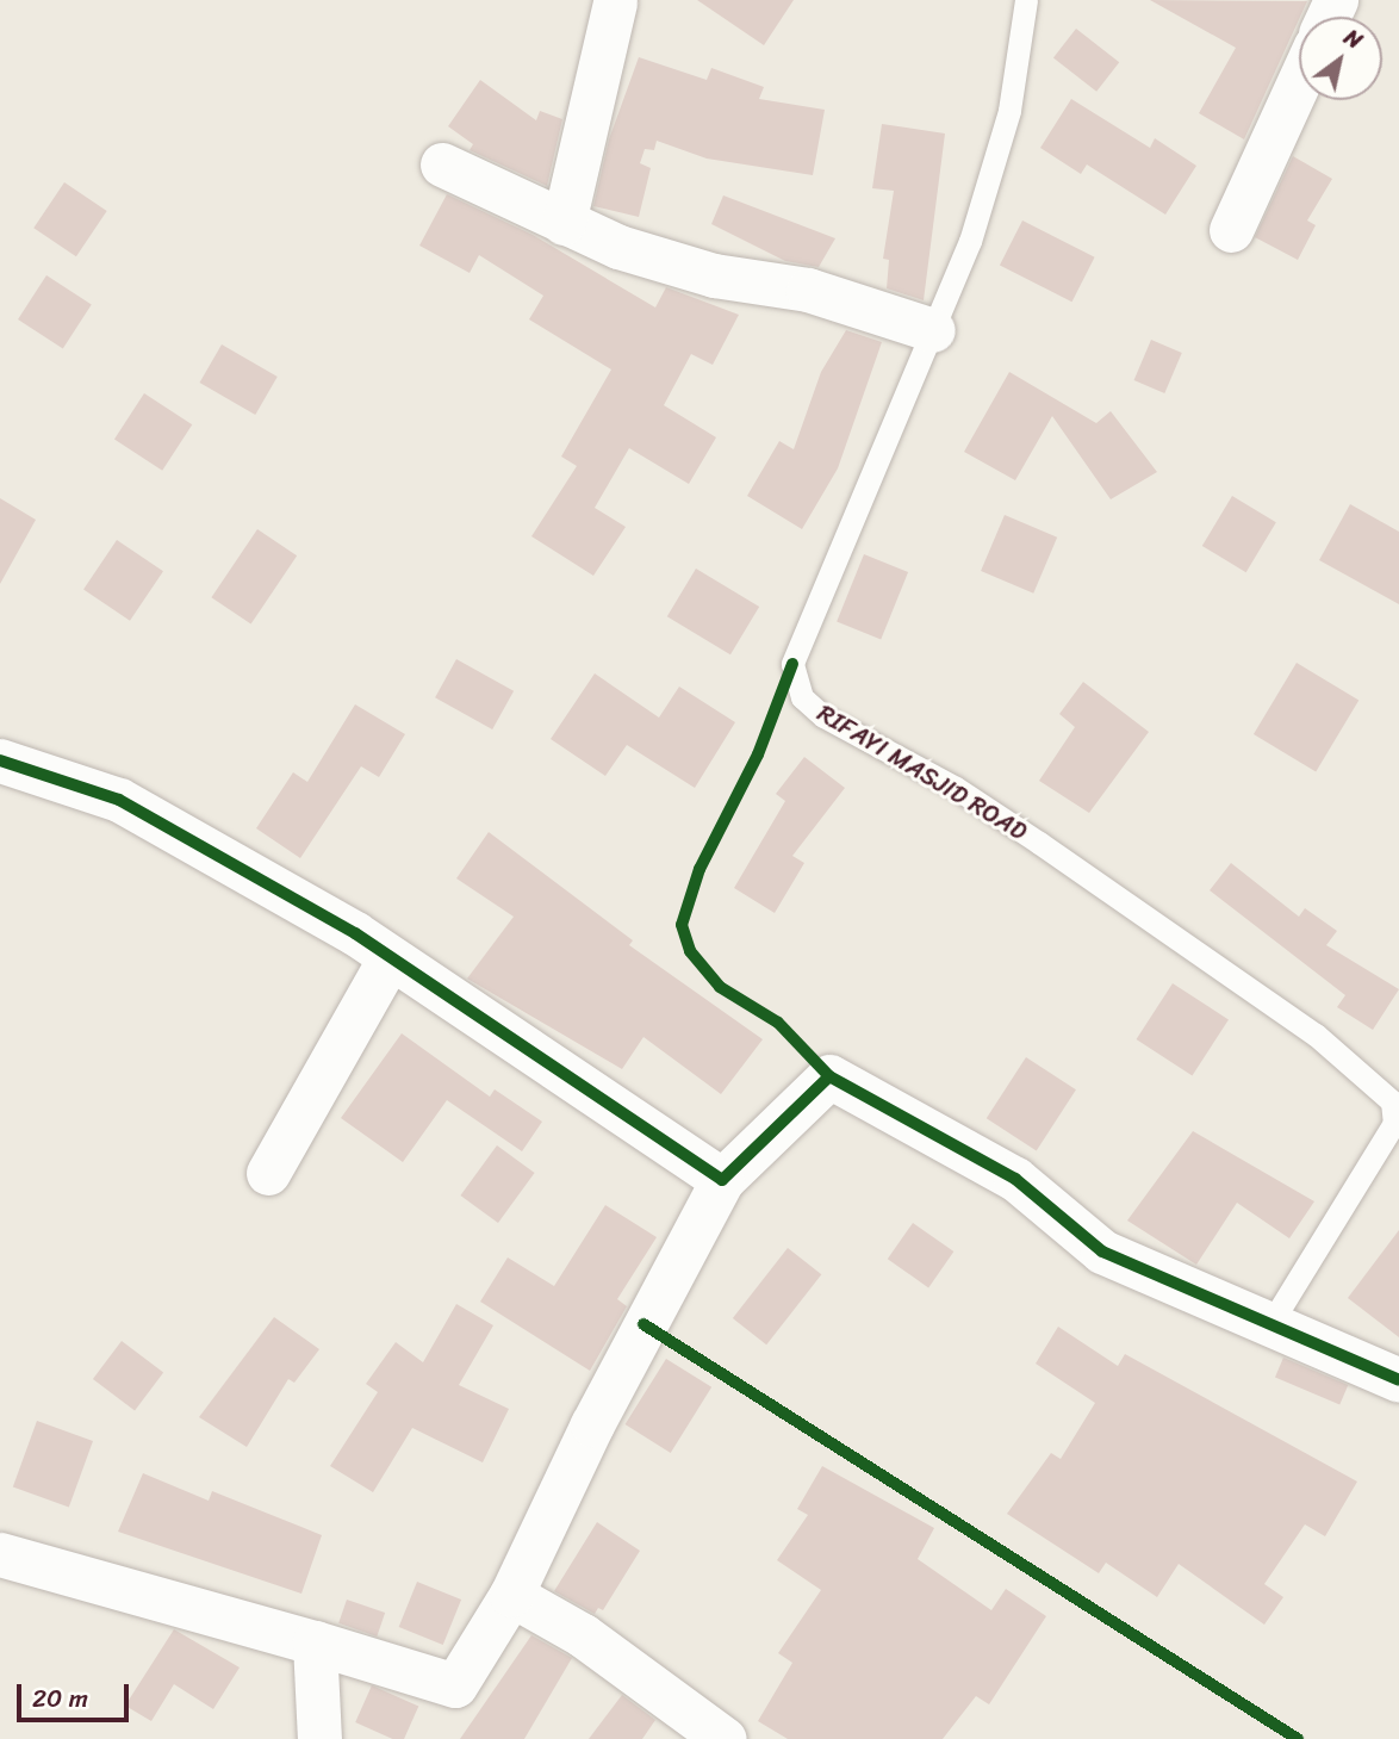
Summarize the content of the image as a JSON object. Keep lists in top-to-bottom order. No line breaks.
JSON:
{"streets":{"lane":["RIFAYI MASJID ROAD"]},"scale_bar":"20 m","north":"top right"}
